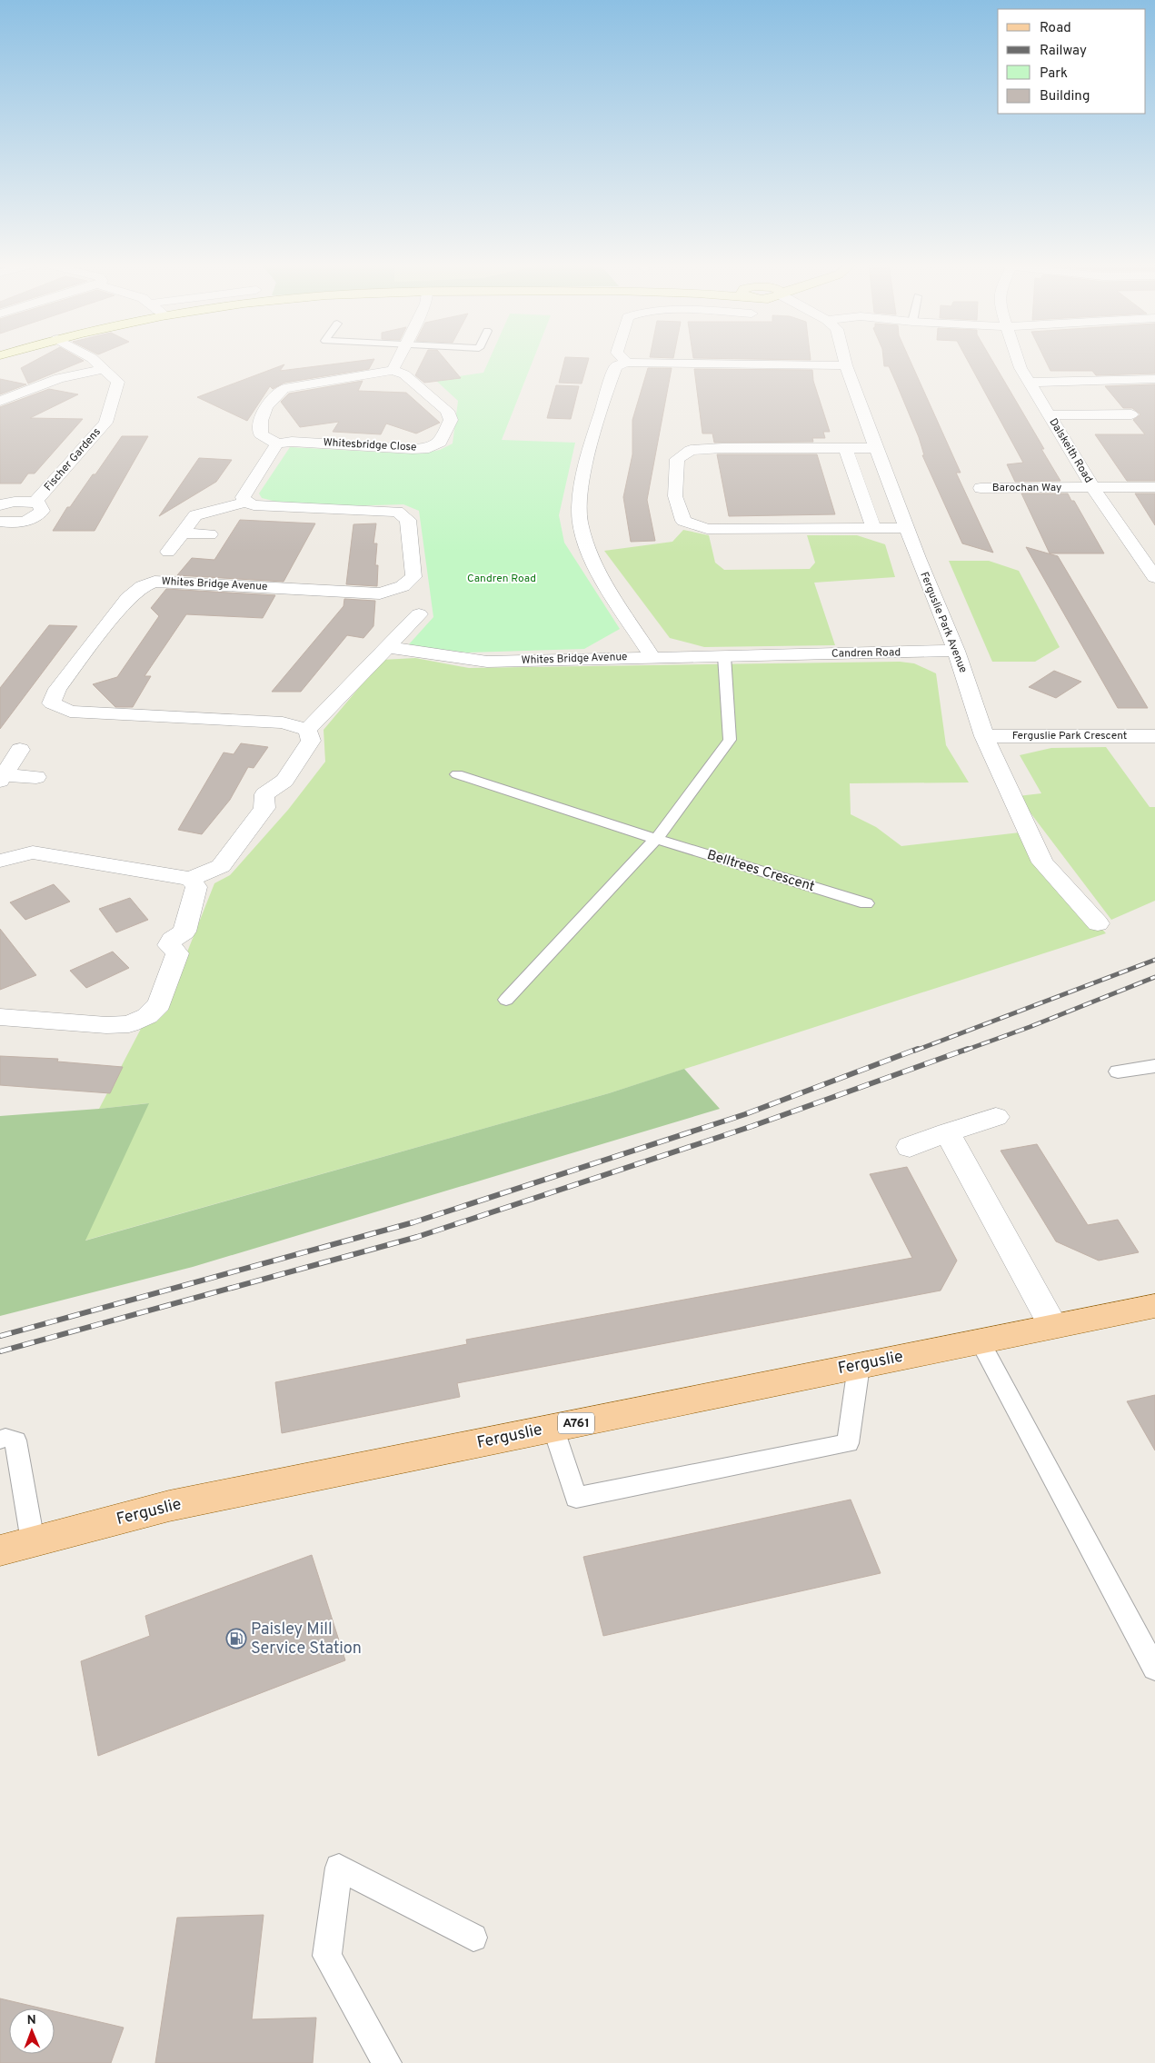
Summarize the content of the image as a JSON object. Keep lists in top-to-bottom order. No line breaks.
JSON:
{"streets":{"main road":["Ferguslie","A761"],"street":["Whitesbridge Close","Dalskeith Road","Fischer Gardens","Barochan Way","Whites Bridge Avenue","Ferguslie Park Avenue","Candren Road","Ferguslie Park Crescent"],"lane":["Belltrees Crescent"]},"crossings":[["Dalskeith Road","Barochan Way"],["Whites Bridge Avenue","Candren Road"],["Ferguslie Park Avenue","Candren Road"],["Ferguslie Park Avenue","Ferguslie Park Crescent"]],"parks":["Candren Road"],"places":{"fuel station":["Paisley Mill Service Station"]},"legend":["Road","Railway","Park","Building"],"north":"top"}
